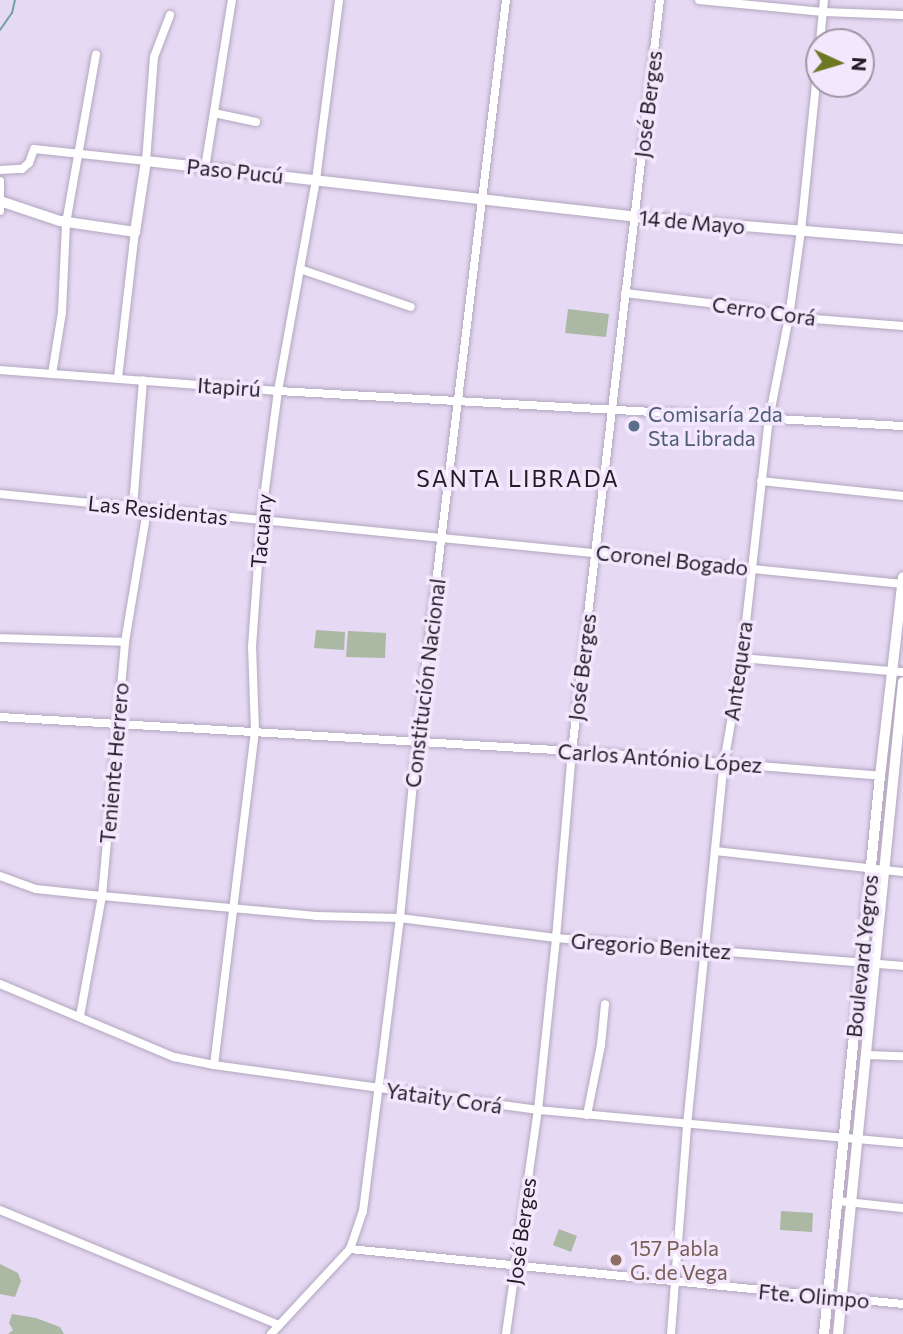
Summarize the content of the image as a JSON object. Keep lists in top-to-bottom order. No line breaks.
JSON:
{"streets":{"main road":["Paso Pucú","14 de Mayo","Boulevard Yegros"],"street":["José Berges","Cerro Corá","Itapirú","Las Residentas","Tacuary","Coronel Bogado","Antequera","Constitución Nacional","Carlos António López","Teniente Herrero","Gregorio Benitez","Yataity Corá","Fte. Olimpo"]},"crossings":[["José Berges","14 de Mayo"],["José Berges","Cerro Corá"],["José Berges","Itapirú"],["José Berges","Coronel Bogado"],["José Berges","Carlos António López"],["José Berges","Gregorio Benitez"],["José Berges","Yataity Corá"],["José Berges","Fte. Olimpo"],["Paso Pucú","14 de Mayo"],["Paso Pucú","Tacuary"],["Paso Pucú","Constitución Nacional"],["14 de Mayo","Antequera"],["14 de Mayo","Constitución Nacional"],["Cerro Corá","Antequera"],["Itapirú","Tacuary"],["Itapirú","Antequera"],["Itapirú","Constitución Nacional"],["Las Residentas","Tacuary"],["Las Residentas","Coronel Bogado"],["Las Residentas","Constitución Nacional"],["Las Residentas","Teniente Herrero"],["Tacuary","Carlos António López"],["Tacuary","Gregorio Benitez"],["Tacuary","Yataity Corá"],["Coronel Bogado","Antequera"],["Coronel Bogado","Constitución Nacional"],["Coronel Bogado","Boulevard Yegros"],["Antequera","Carlos António López"],["Antequera","Gregorio Benitez"],["Antequera","Yataity Corá"],["Antequera","Fte. Olimpo"],["Constitución Nacional","Carlos António López"],["Constitución Nacional","Gregorio Benitez"],["Constitución Nacional","Yataity Corá"],["Constitución Nacional","Fte. Olimpo"],["Carlos António López","Teniente Herrero"],["Carlos António López","Boulevard Yegros"],["Teniente Herrero","Gregorio Benitez"],["Teniente Herrero","Yataity Corá"],["Gregorio Benitez","Boulevard Yegros"],["Boulevard Yegros","Yataity Corá"],["Boulevard Yegros","Fte. Olimpo"]],"districts":["SANTA LIBRADA"],"places":["Comisaría 2da Sta Librada","157 Pabla G. de Vega"],"north":"right"}
